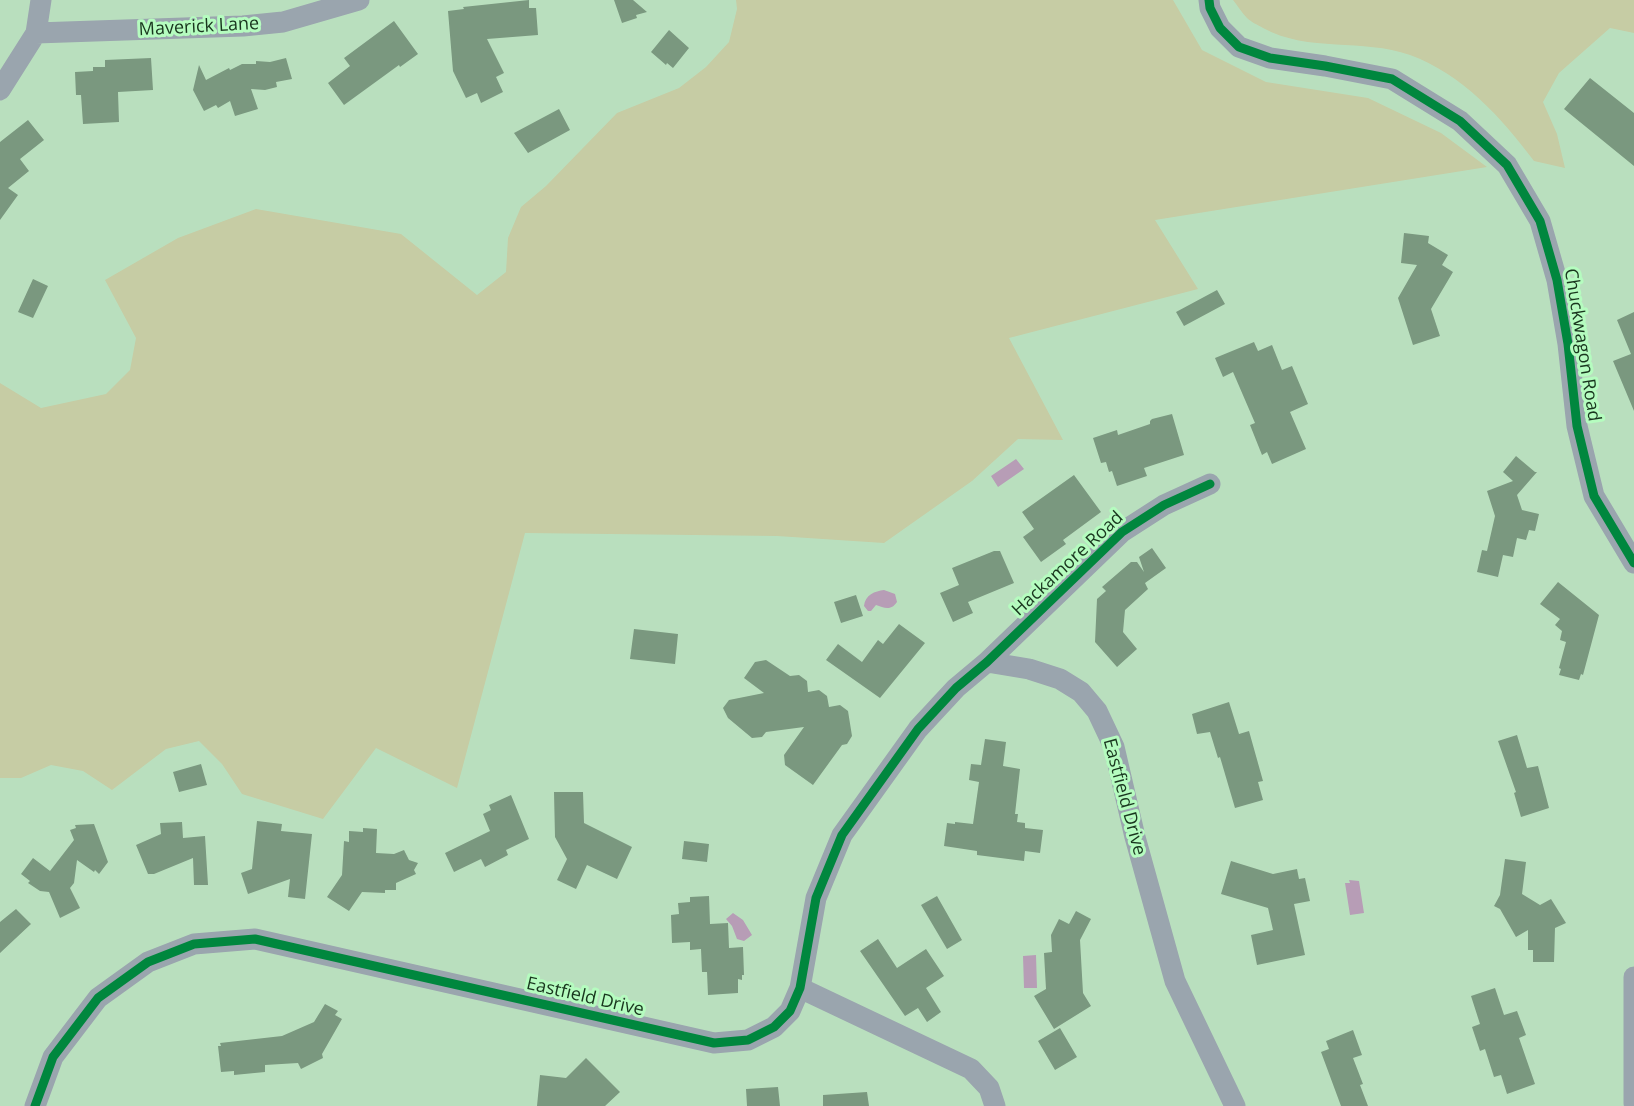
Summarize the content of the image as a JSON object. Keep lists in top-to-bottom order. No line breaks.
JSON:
{"streets":{"street":["Maverick Lane","Chuckwagon Road","Hackamore Road","Eastfield Drive"]},"crossings":[["Hackamore Road","Eastfield Drive"]]}
